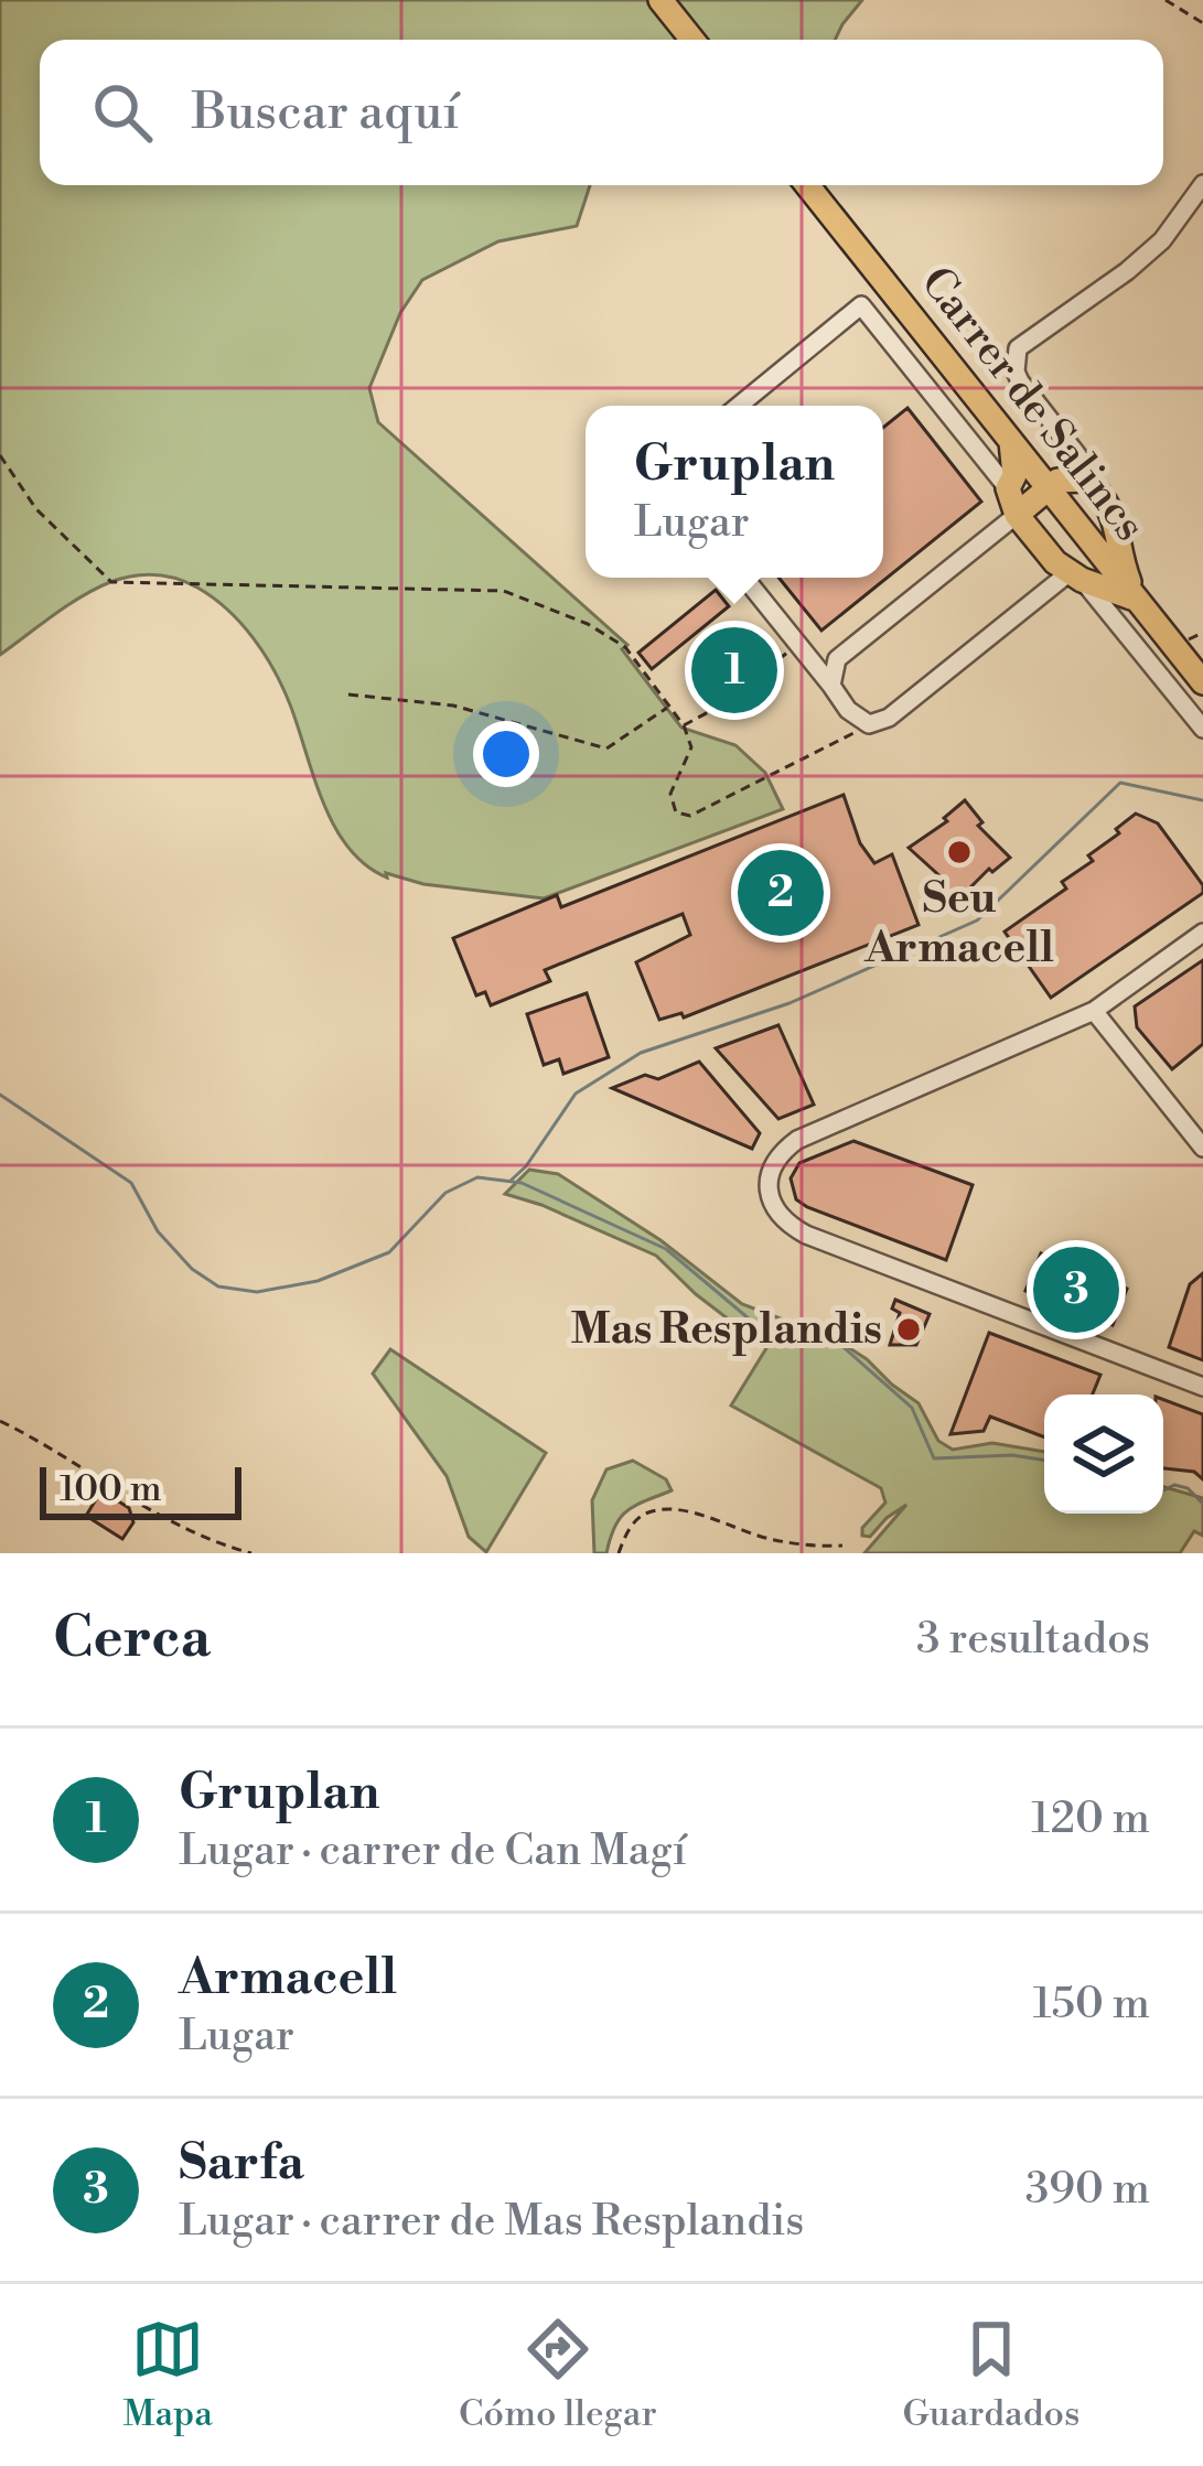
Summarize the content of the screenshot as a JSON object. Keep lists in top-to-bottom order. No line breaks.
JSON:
{"streets":{"main road":["Carrer de Salincs"]},"places":["Seu Armacell","Mas Resplandis"],"scale_bar":"100 m","page":{"search":"Buscar aquí","popup":["Gruplan","Lugar"],"pins":["1","2","3"],"scale":"100 m","heading":["Cerca","3 resultados"],"list":[{"mark":"1","name":"Gruplan","note":"Lugar · carrer de Can Magí","value":"120 m"},{"mark":"2","name":"Armacell","note":"Lugar","value":"150 m"},{"mark":"3","name":"Sarfa","note":"Lugar · carrer de Mas Resplandis","value":"390 m"}],"nav":["Mapa","Cómo llegar","Guardados"]}}
